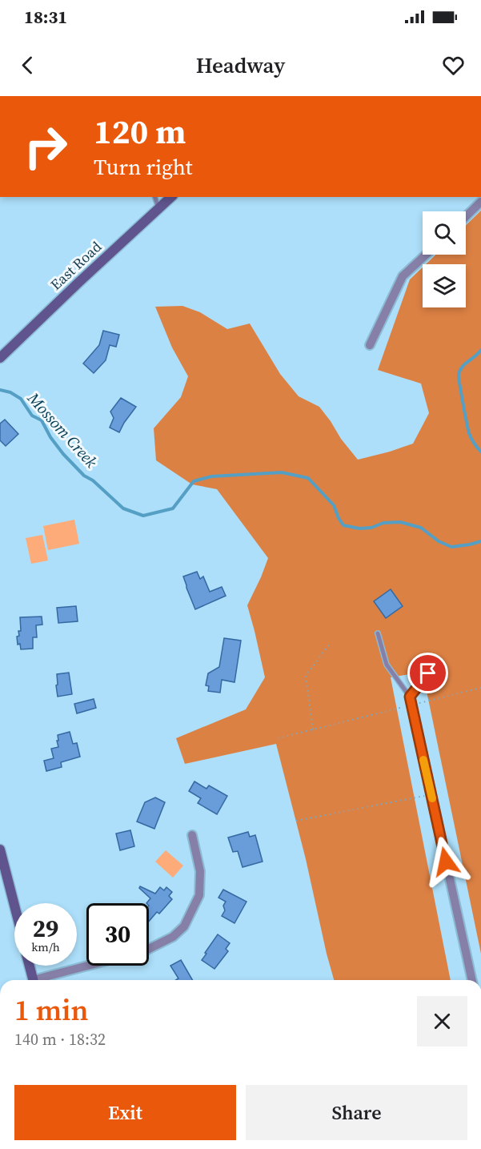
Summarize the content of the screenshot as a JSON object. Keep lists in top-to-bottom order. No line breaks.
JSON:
{"streets":{"main road":["East Road"]},"water":["Mossom Creek"],"page":{"status":"18:31","header":"Headway","turn":["120 m","Turn right"],"speed":"29 km/h","limit":"30","heading":["1 min","140 m · 18:32"],"buttons":["Exit","Share"]}}
